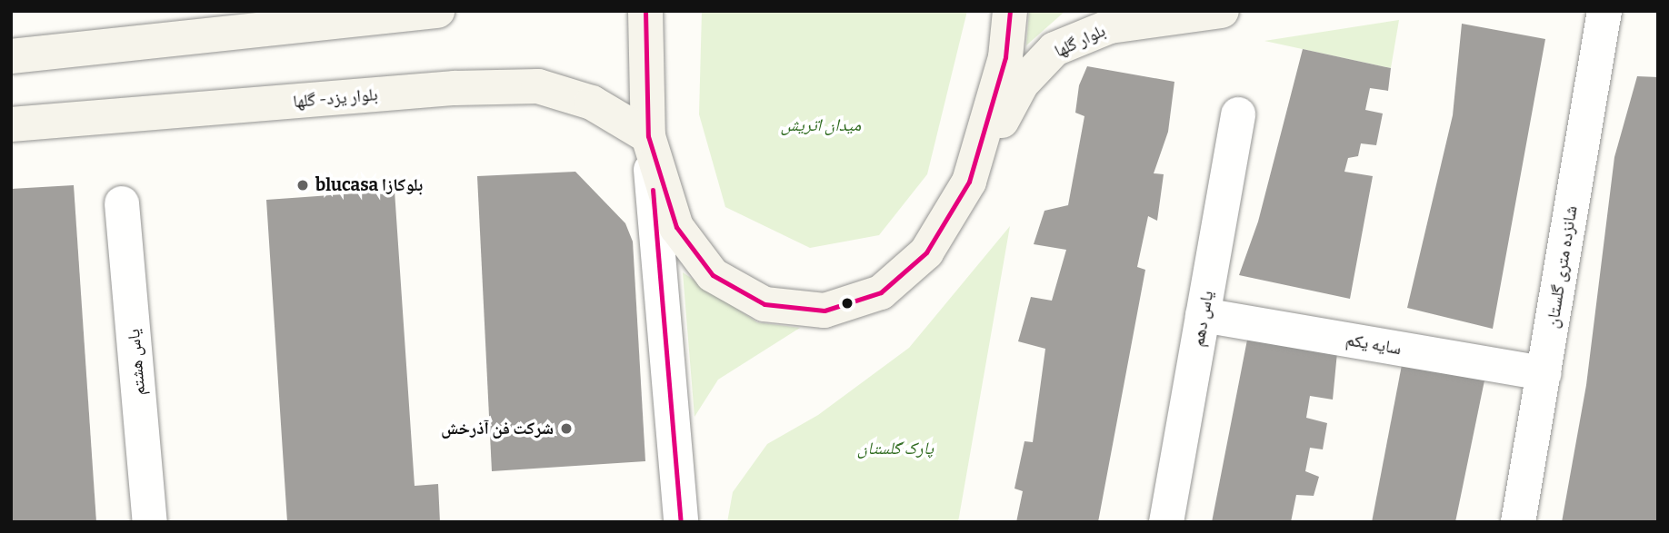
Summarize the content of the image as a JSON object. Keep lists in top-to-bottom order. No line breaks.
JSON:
{"streets":{"main road":["بلوار گلها","بلوار یزد- گلها"],"street":["شانزده متری گلستان","یاس دهم","سایه یکم","یاس هشتم"]},"crossings":[["شانزده متری گلستان","سایه یکم"],["یاس دهم","سایه یکم"]],"parks":["میدان اتریش","پارک گلستان"],"places":["blucasa بلوکازا","شرکت فن آذرخش"]}
